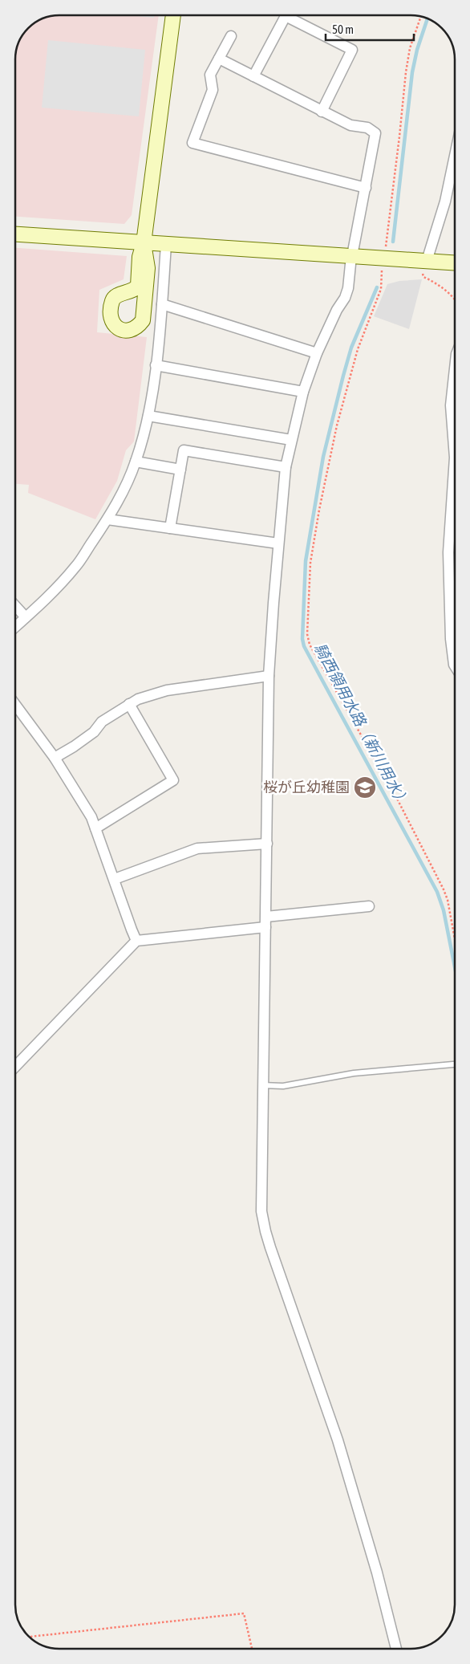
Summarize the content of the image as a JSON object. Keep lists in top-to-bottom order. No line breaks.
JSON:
{"water":["騎西領用水路（新川用水）"],"places":{"school or university":["桜が丘幼稚園"]},"scale_bar":"50 m"}
